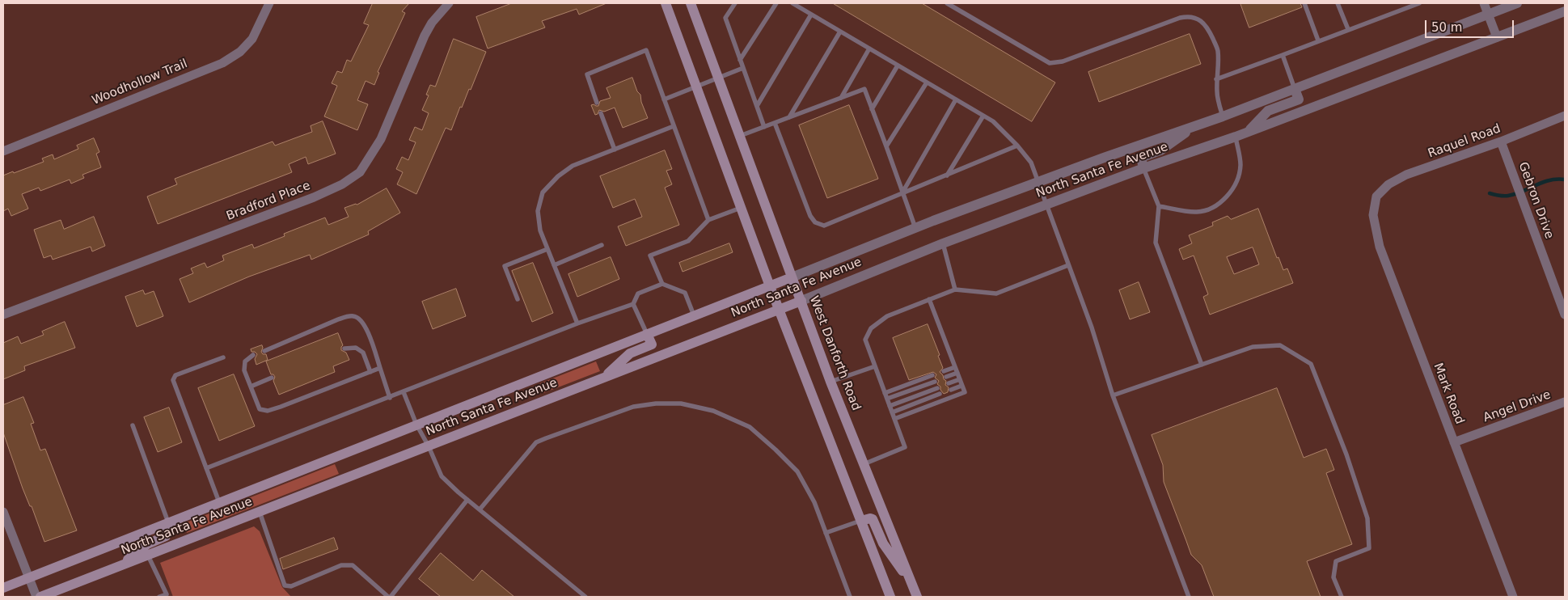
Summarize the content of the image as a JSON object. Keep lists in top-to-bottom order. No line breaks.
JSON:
{"streets":{"main road":["North Santa Fe Avenue","West Danforth Road"],"street":["Woodhollow Trail","Raquel Road","Gebron Drive","Bradford Place","Mark Road","Angel Drive"]},"crossings":[["Raquel Road","Gebron Drive"],["Raquel Road","Mark Road"],["North Santa Fe Avenue","West Danforth Road"],["Mark Road","Angel Drive"]],"scale_bar":"50 m"}
